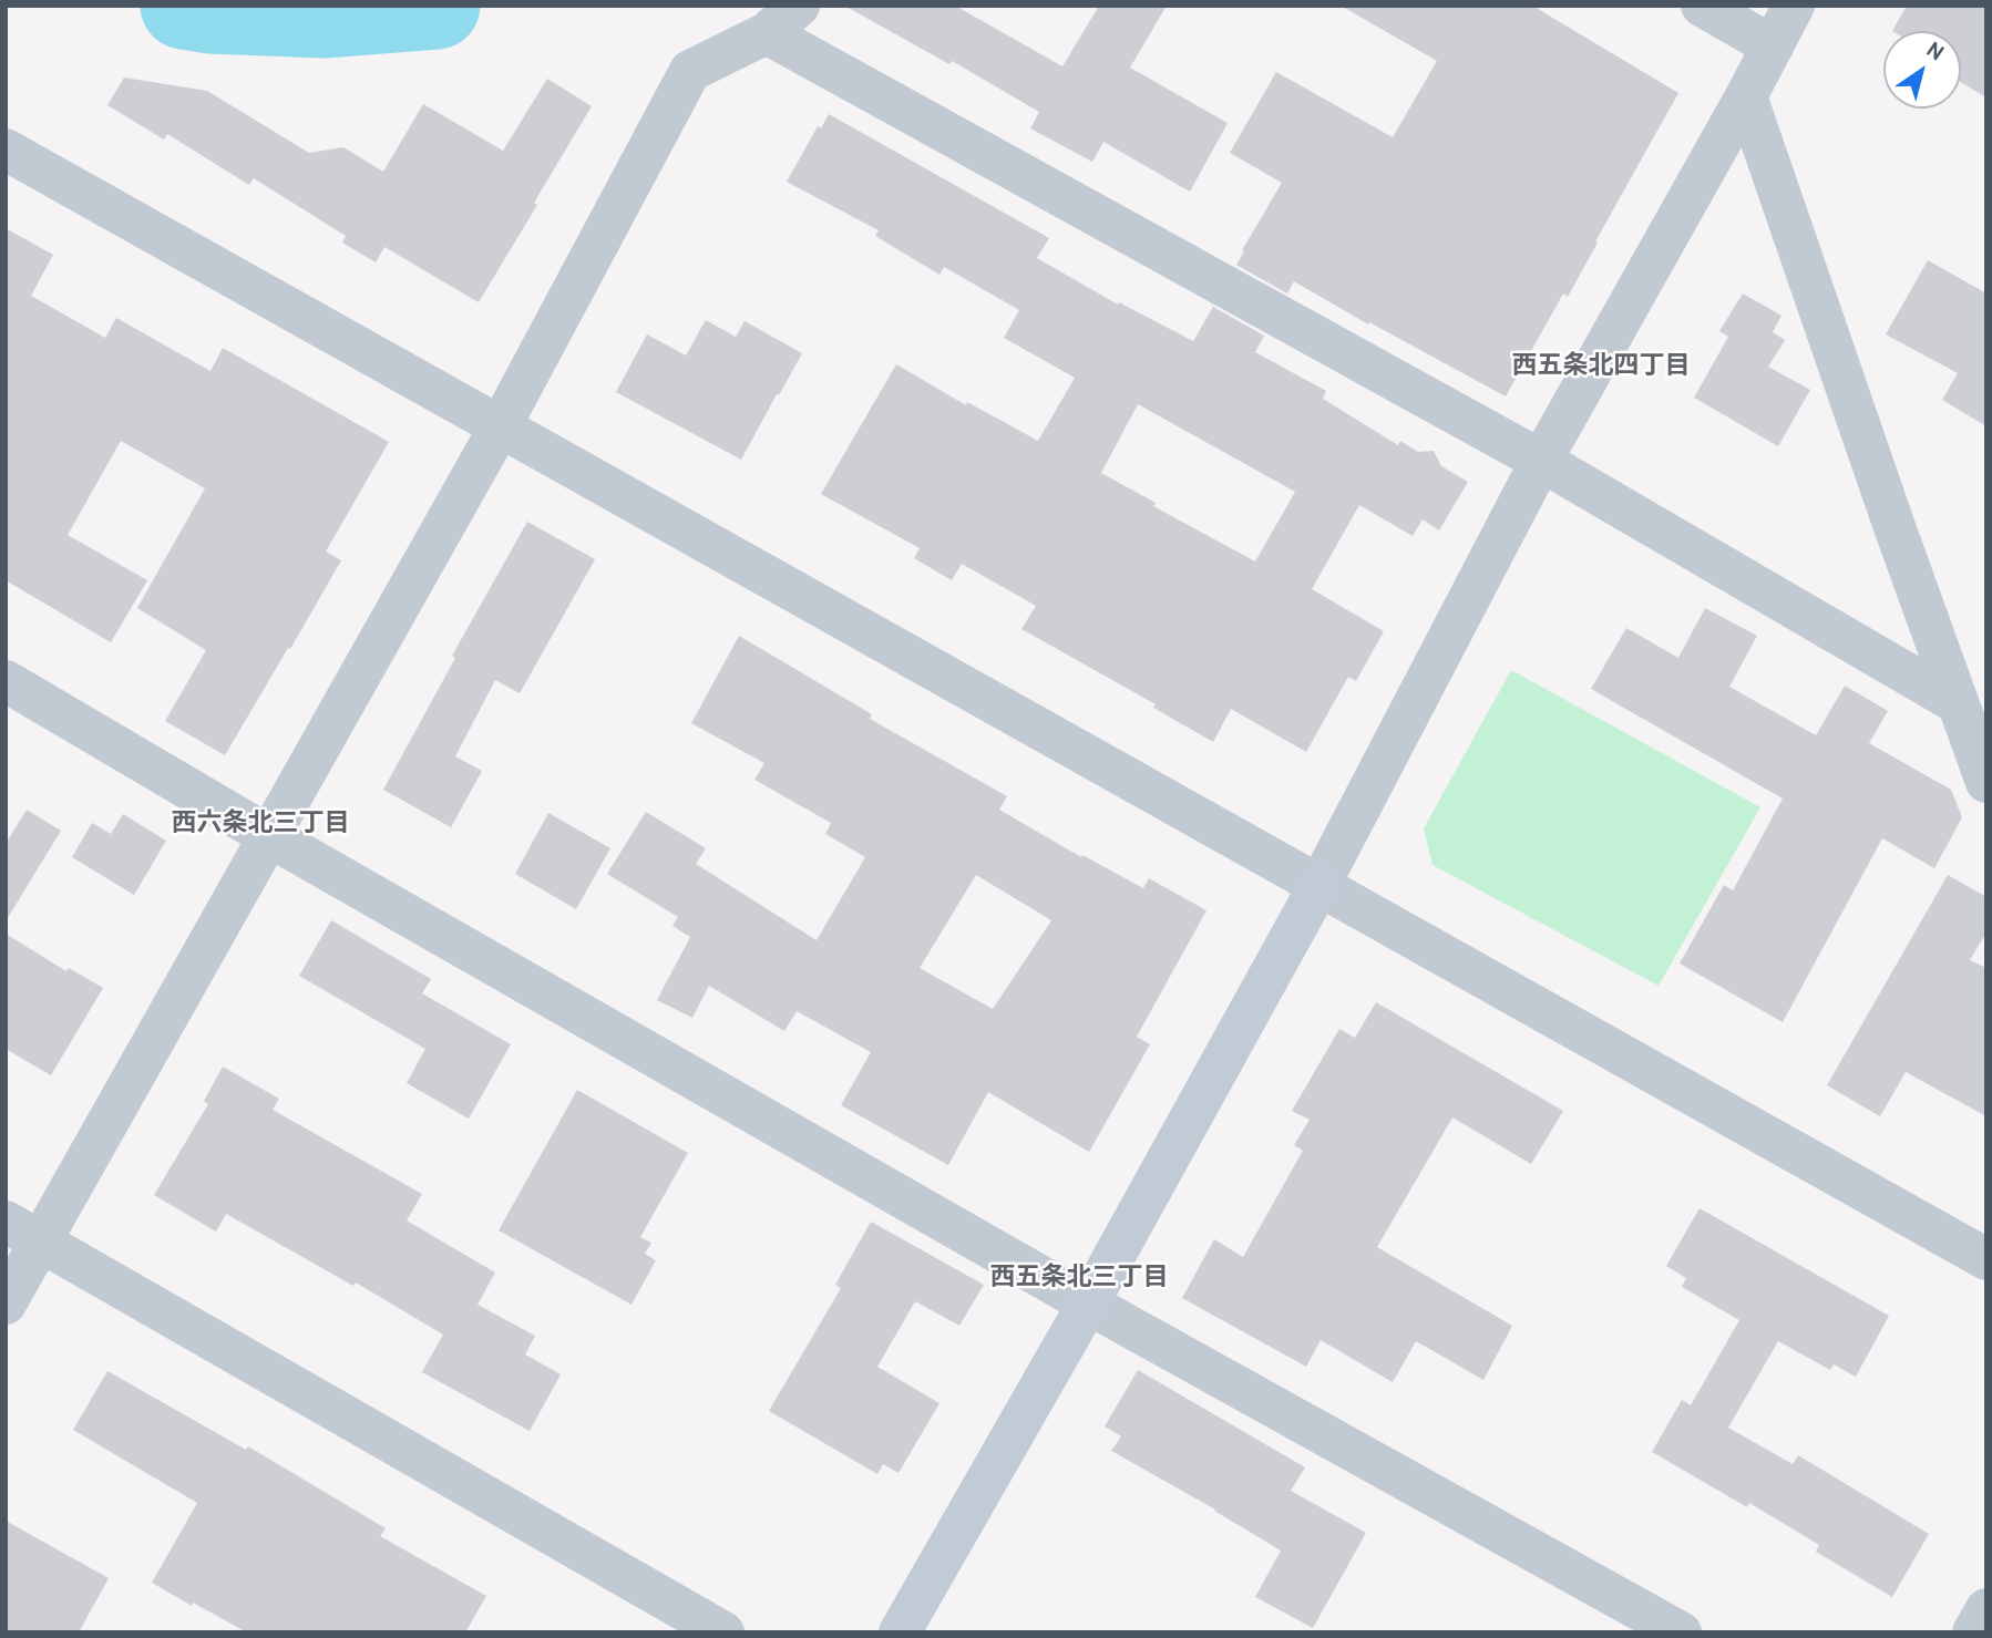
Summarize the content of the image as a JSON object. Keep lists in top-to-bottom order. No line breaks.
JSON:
{"districts":["西五条北四丁目","西六条北三丁目","西五条北三丁目"],"north":"top right"}
